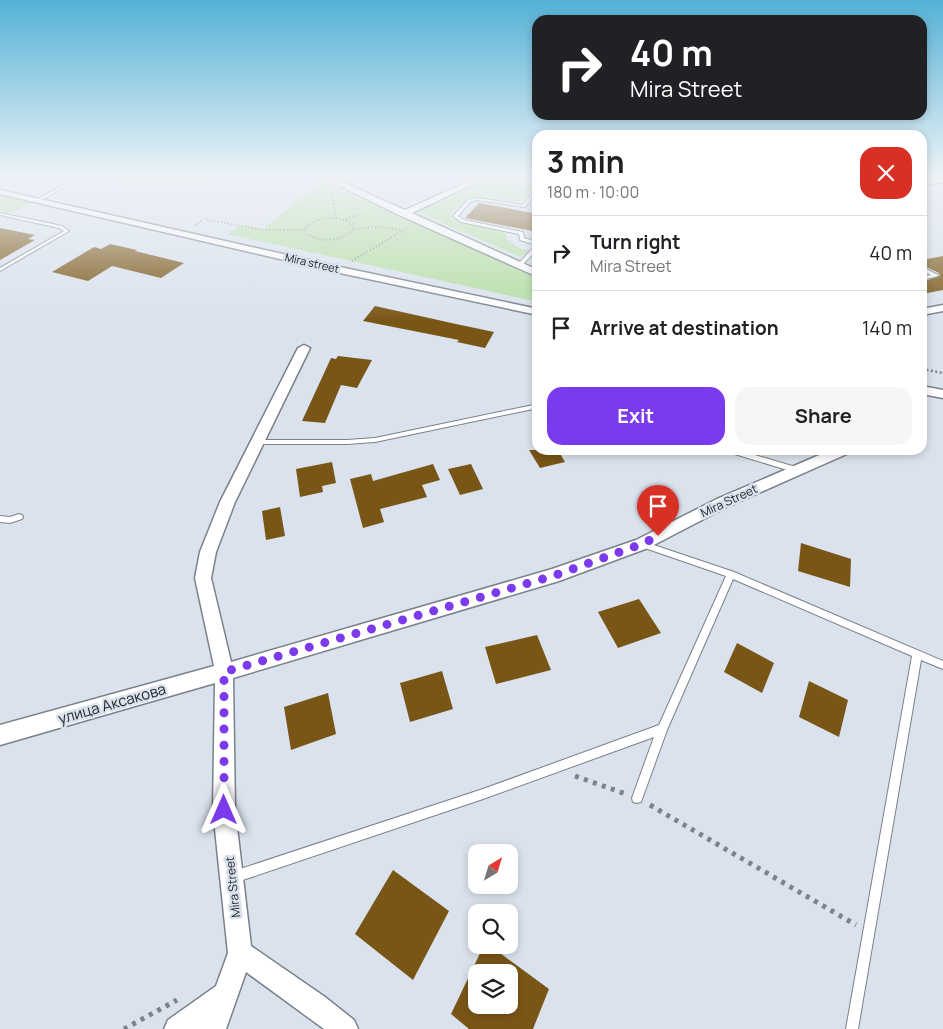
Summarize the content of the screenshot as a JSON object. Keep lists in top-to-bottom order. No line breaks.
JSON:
{"streets":{"street":["Mira street","Mira Street","улица Аксакова"]},"crossings":[["Mira Street","улица Аксакова"]],"north":"top right","page":{"turn":["40 m","Mira Street"],"heading":["3 min","180 m · 10:00"],"list":[{"name":"Turn right","note":"Mira Street","value":"40 m"},{"name":"Arrive at destination","value":"140 m"}],"buttons":["Exit","Share"]}}
